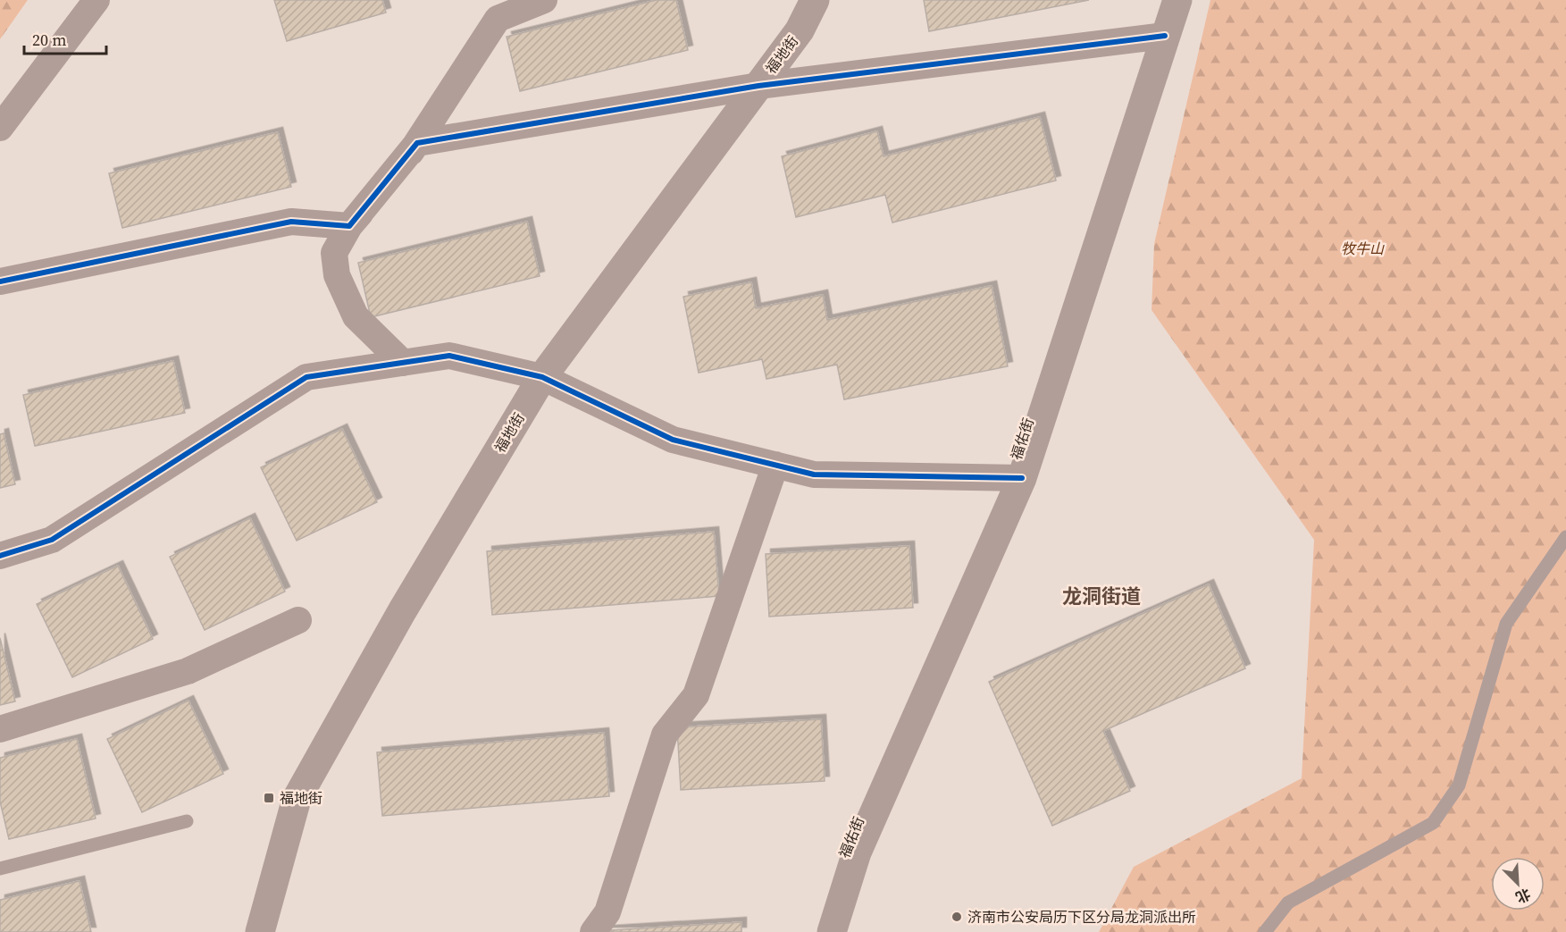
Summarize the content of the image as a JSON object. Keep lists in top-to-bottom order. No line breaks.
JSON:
{"streets":{"street":["福地街","福佑街"]},"districts":["龙洞街道"],"parks":["牧牛山"],"places":{"transit":["福地街"],"other":["济南市公安局历下区分局龙洞派出所"]},"scale_bar":"20 m","north":"bottom right"}
